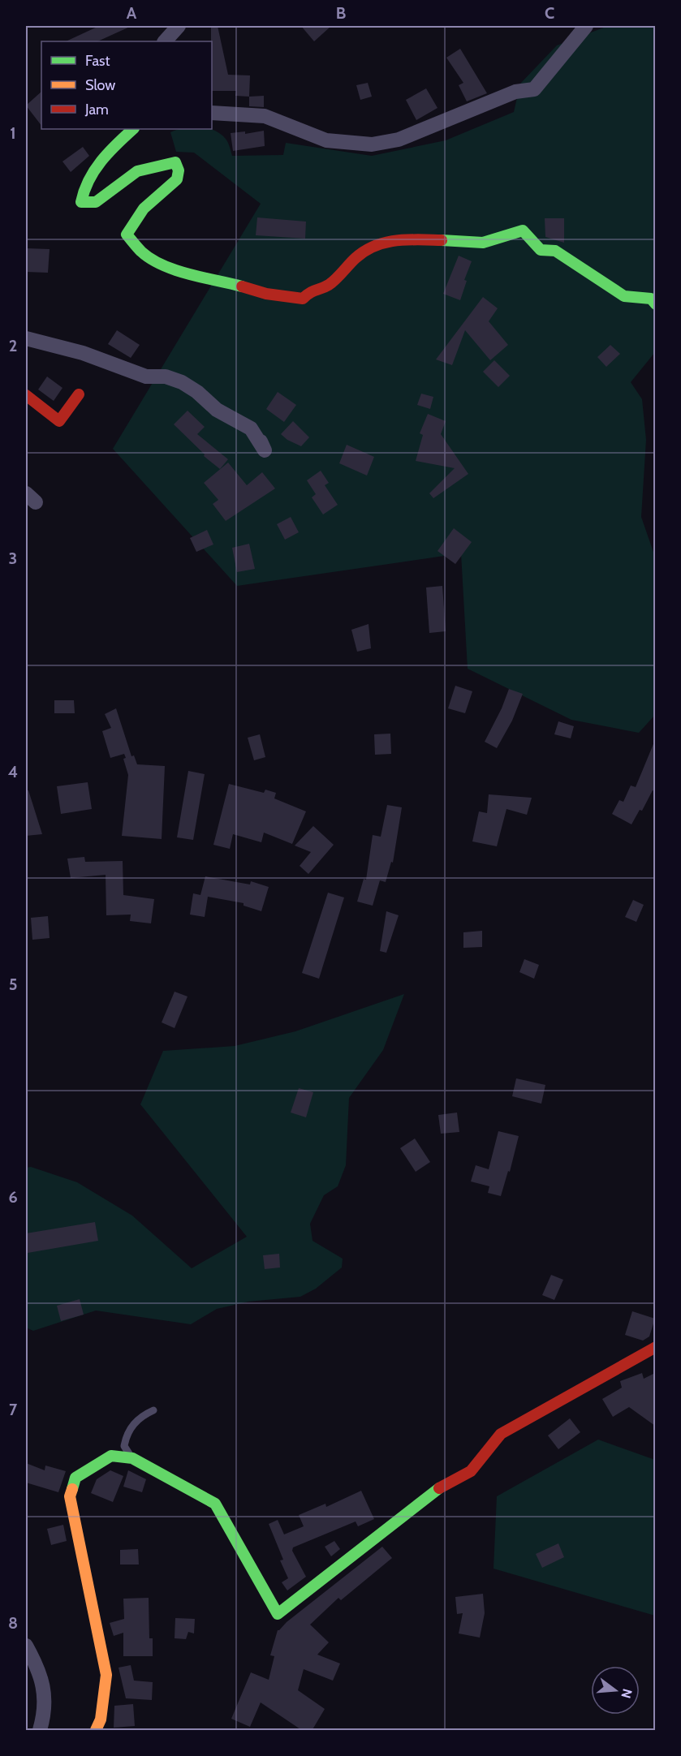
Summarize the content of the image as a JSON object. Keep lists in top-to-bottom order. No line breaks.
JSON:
{"legend":["Fast","Slow","Jam"],"north":"right","grid":{"columns":["A","B","C"],"rows":["1","2","3","4","5","6","7","8"]}}
